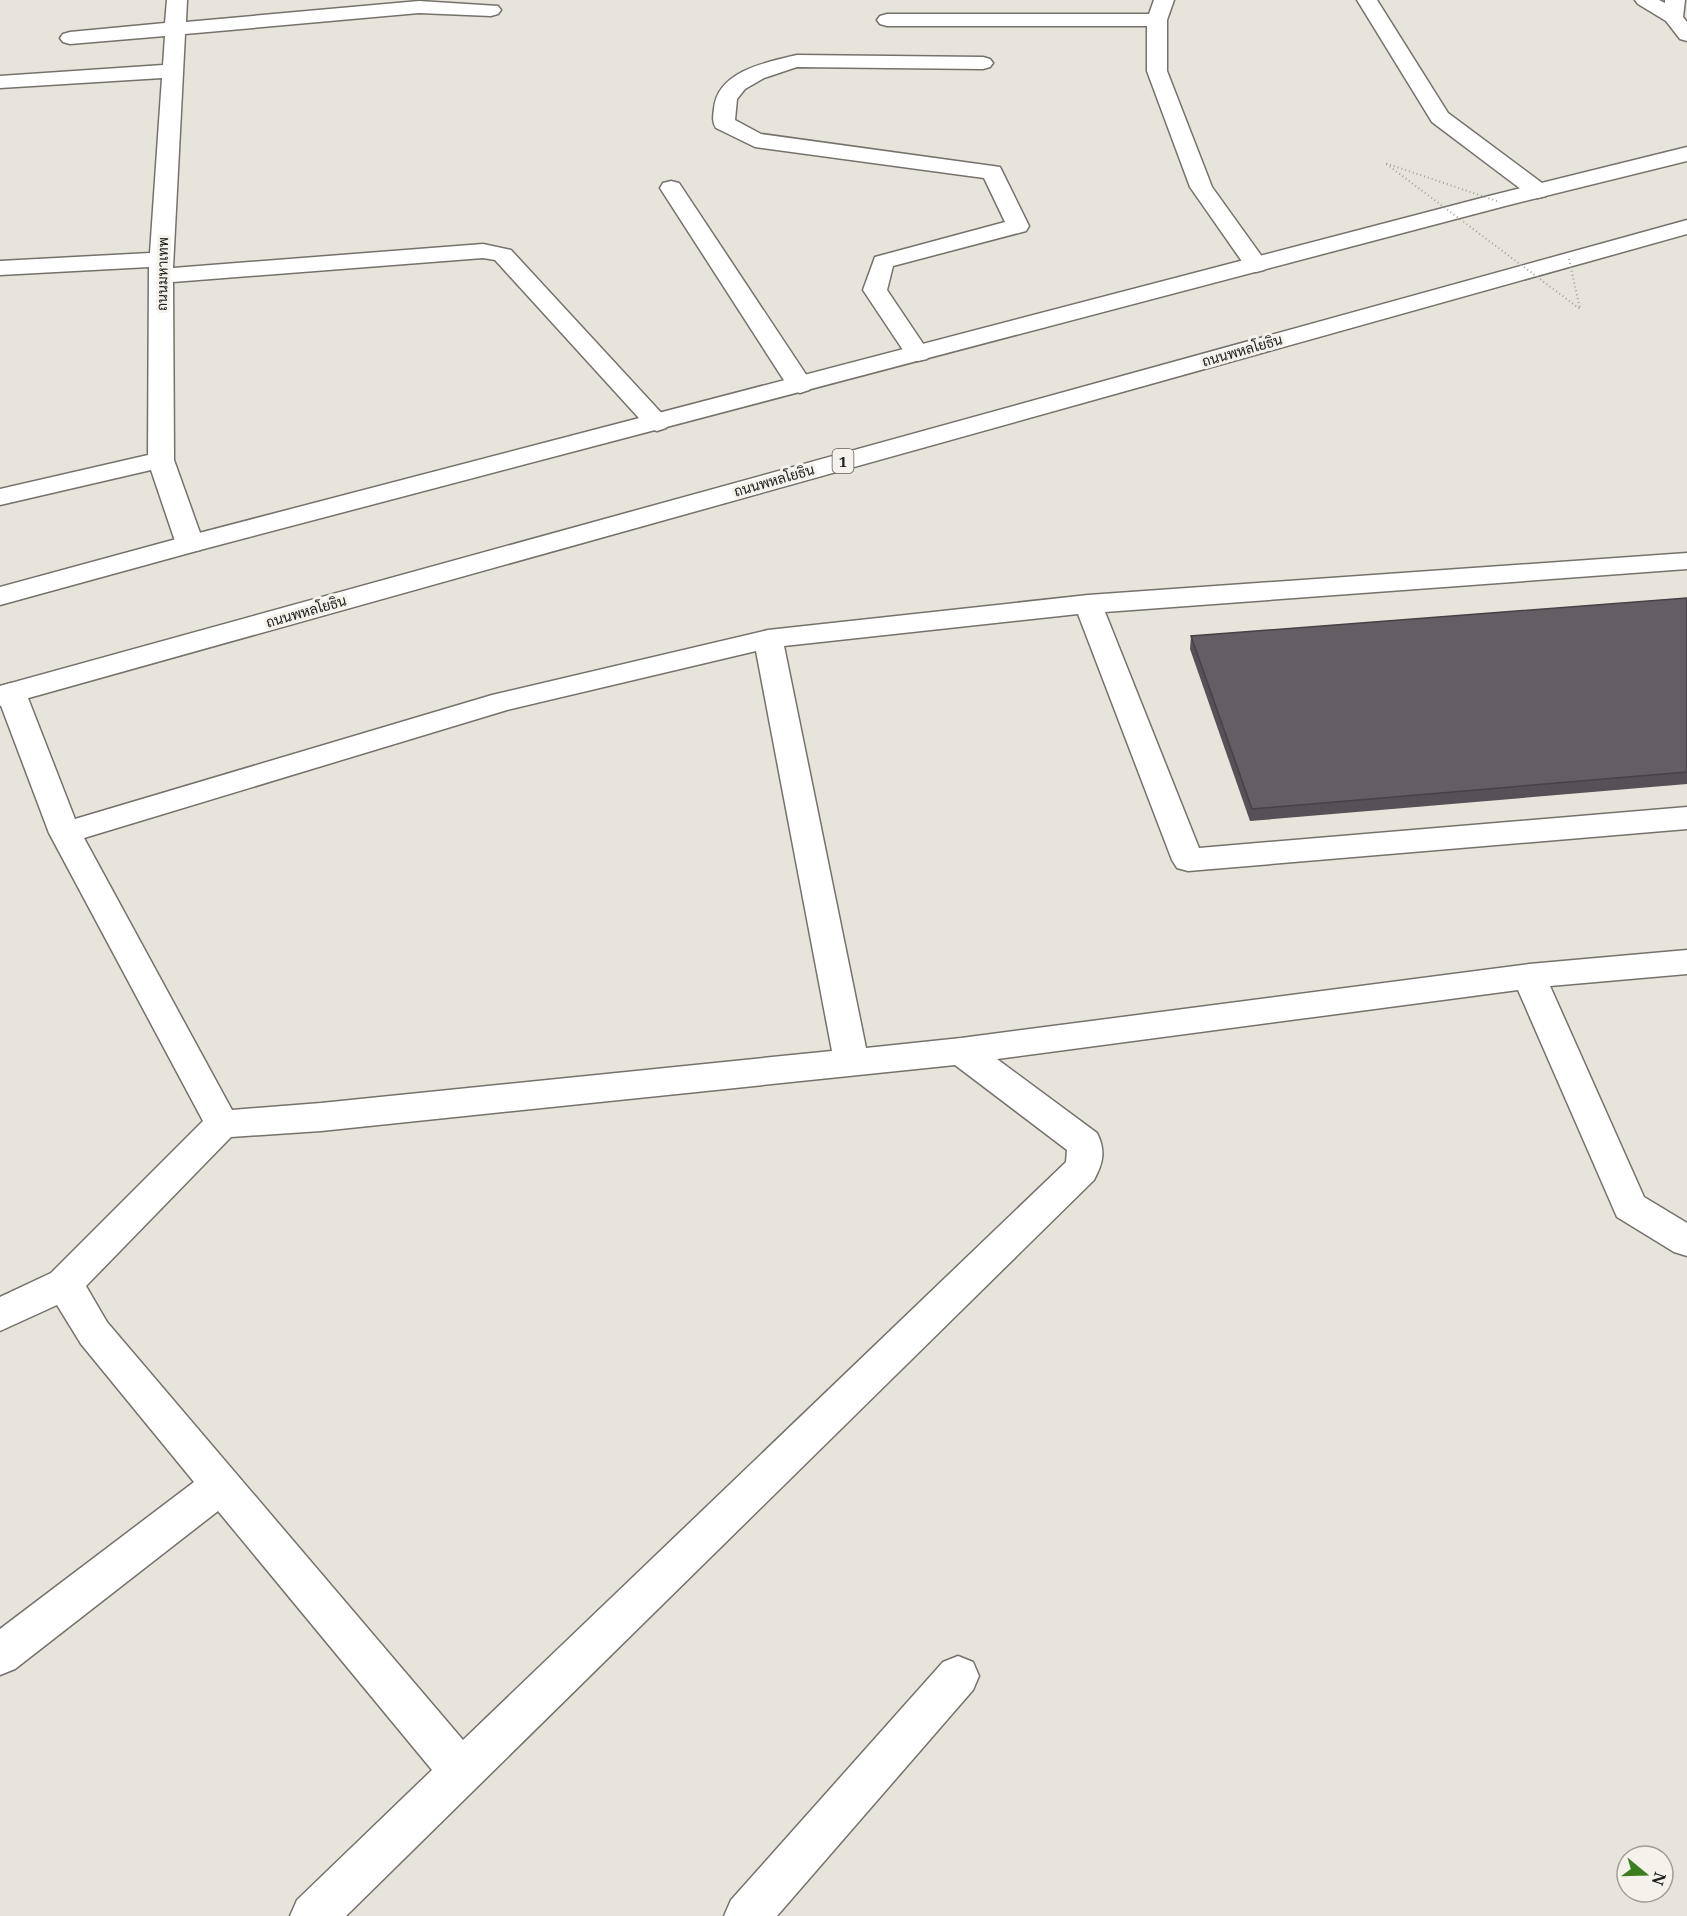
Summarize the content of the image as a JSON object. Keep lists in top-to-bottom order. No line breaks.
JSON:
{"streets":{"street":["ถนนมหาเทพ","ถนนพหลโยธิน","1"]},"north":"right"}
